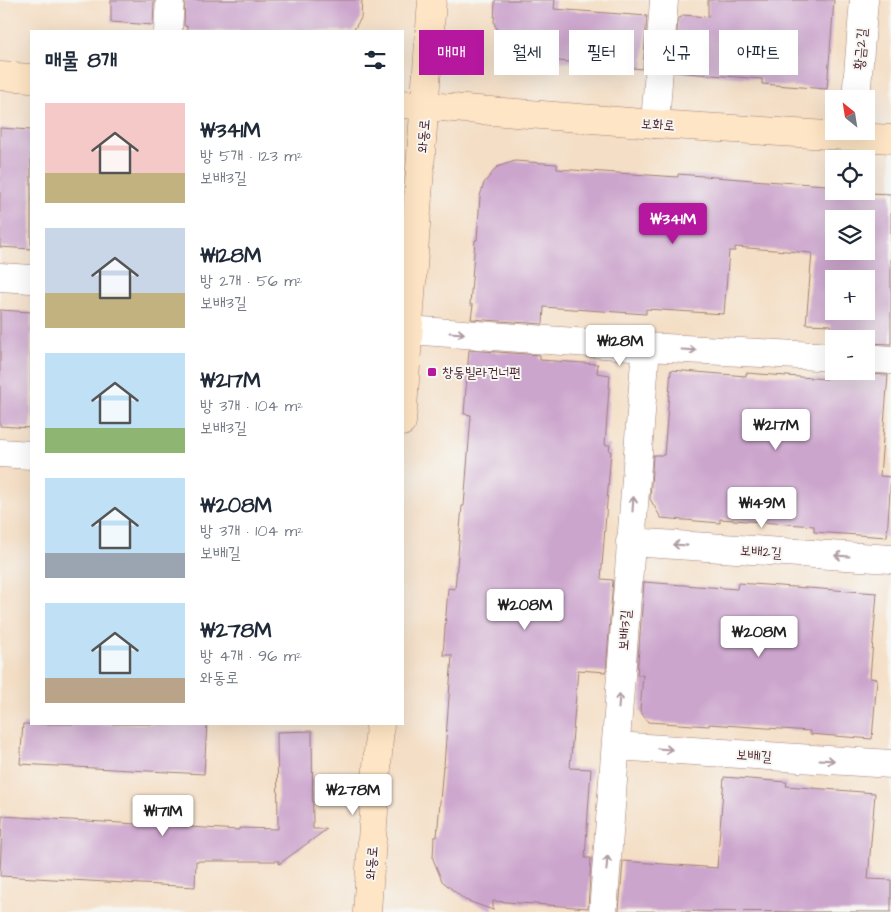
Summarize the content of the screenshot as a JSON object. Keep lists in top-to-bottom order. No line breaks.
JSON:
{"streets":{"street":["황금2길","보화로","와동로","보배2길","보배3길","보배1길"]},"crossings":[["보화로","와동로"],["보배2길","보배3길"],["보배3길","보배1길"]],"one_way":["보배3길","보배1길"],"places":{"transit":["창동빌라건너편"]},"north":"top left","page":{"chip":["매매","월세","필터","신규","아파트"],"heading":"매물 8개","map_buttons":["+","−"],"list":[{"name":"₩341M","note":"방 5개 · 123 m² · 보배3길"},{"name":"₩128M","note":"방 2개 · 56 m² · 보배3길"},{"name":"₩217M","note":"방 3개 · 104 m² · 보배3길"},{"name":"₩208M","note":"방 3개 · 104 m² · 보배1길"},{"name":"₩278M","note":"방 4개 · 96 m² · 와동로"}],"price":["₩341M","₩128M","₩217M","₩149M","₩208M","₩208M","₩278M","₩171M"]}}
